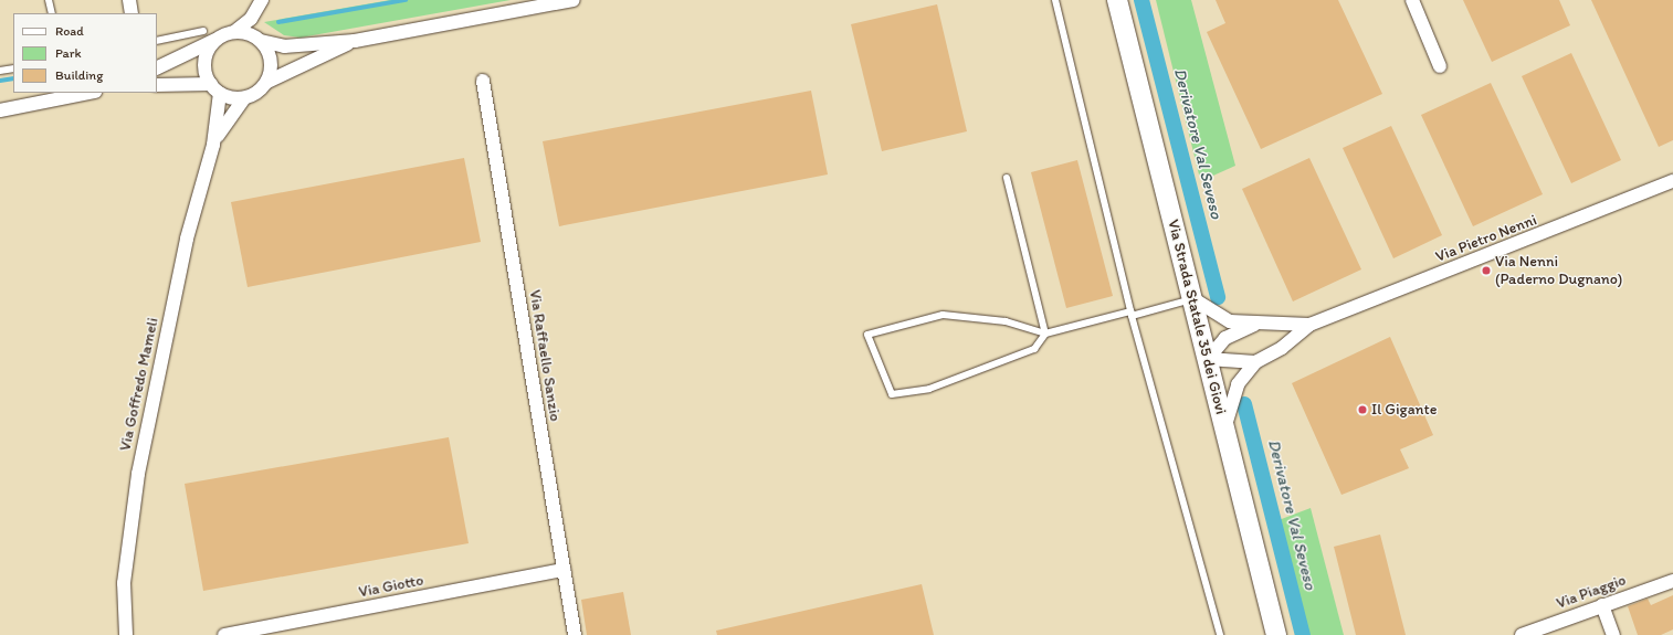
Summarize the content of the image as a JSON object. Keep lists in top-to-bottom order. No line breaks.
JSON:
{"streets":{"main road":["Via Strada Statale 35 dei Giovi"],"street":["Via Pietro Nenni","Via Raffaello Sanzio","Via Goffredo Mameli","Via Giotto","Via Piaggio"]},"crossings":[["Via Pietro Nenni","Via Strada Statale 35 dei Giovi"],["Via Raffaello Sanzio","Via Giotto"]],"water":["Derivatore Val Seveso"],"places":["Via Nenni (Paderno Dugnano)","Il Gigante"],"legend":["Road","Park","Building"]}
